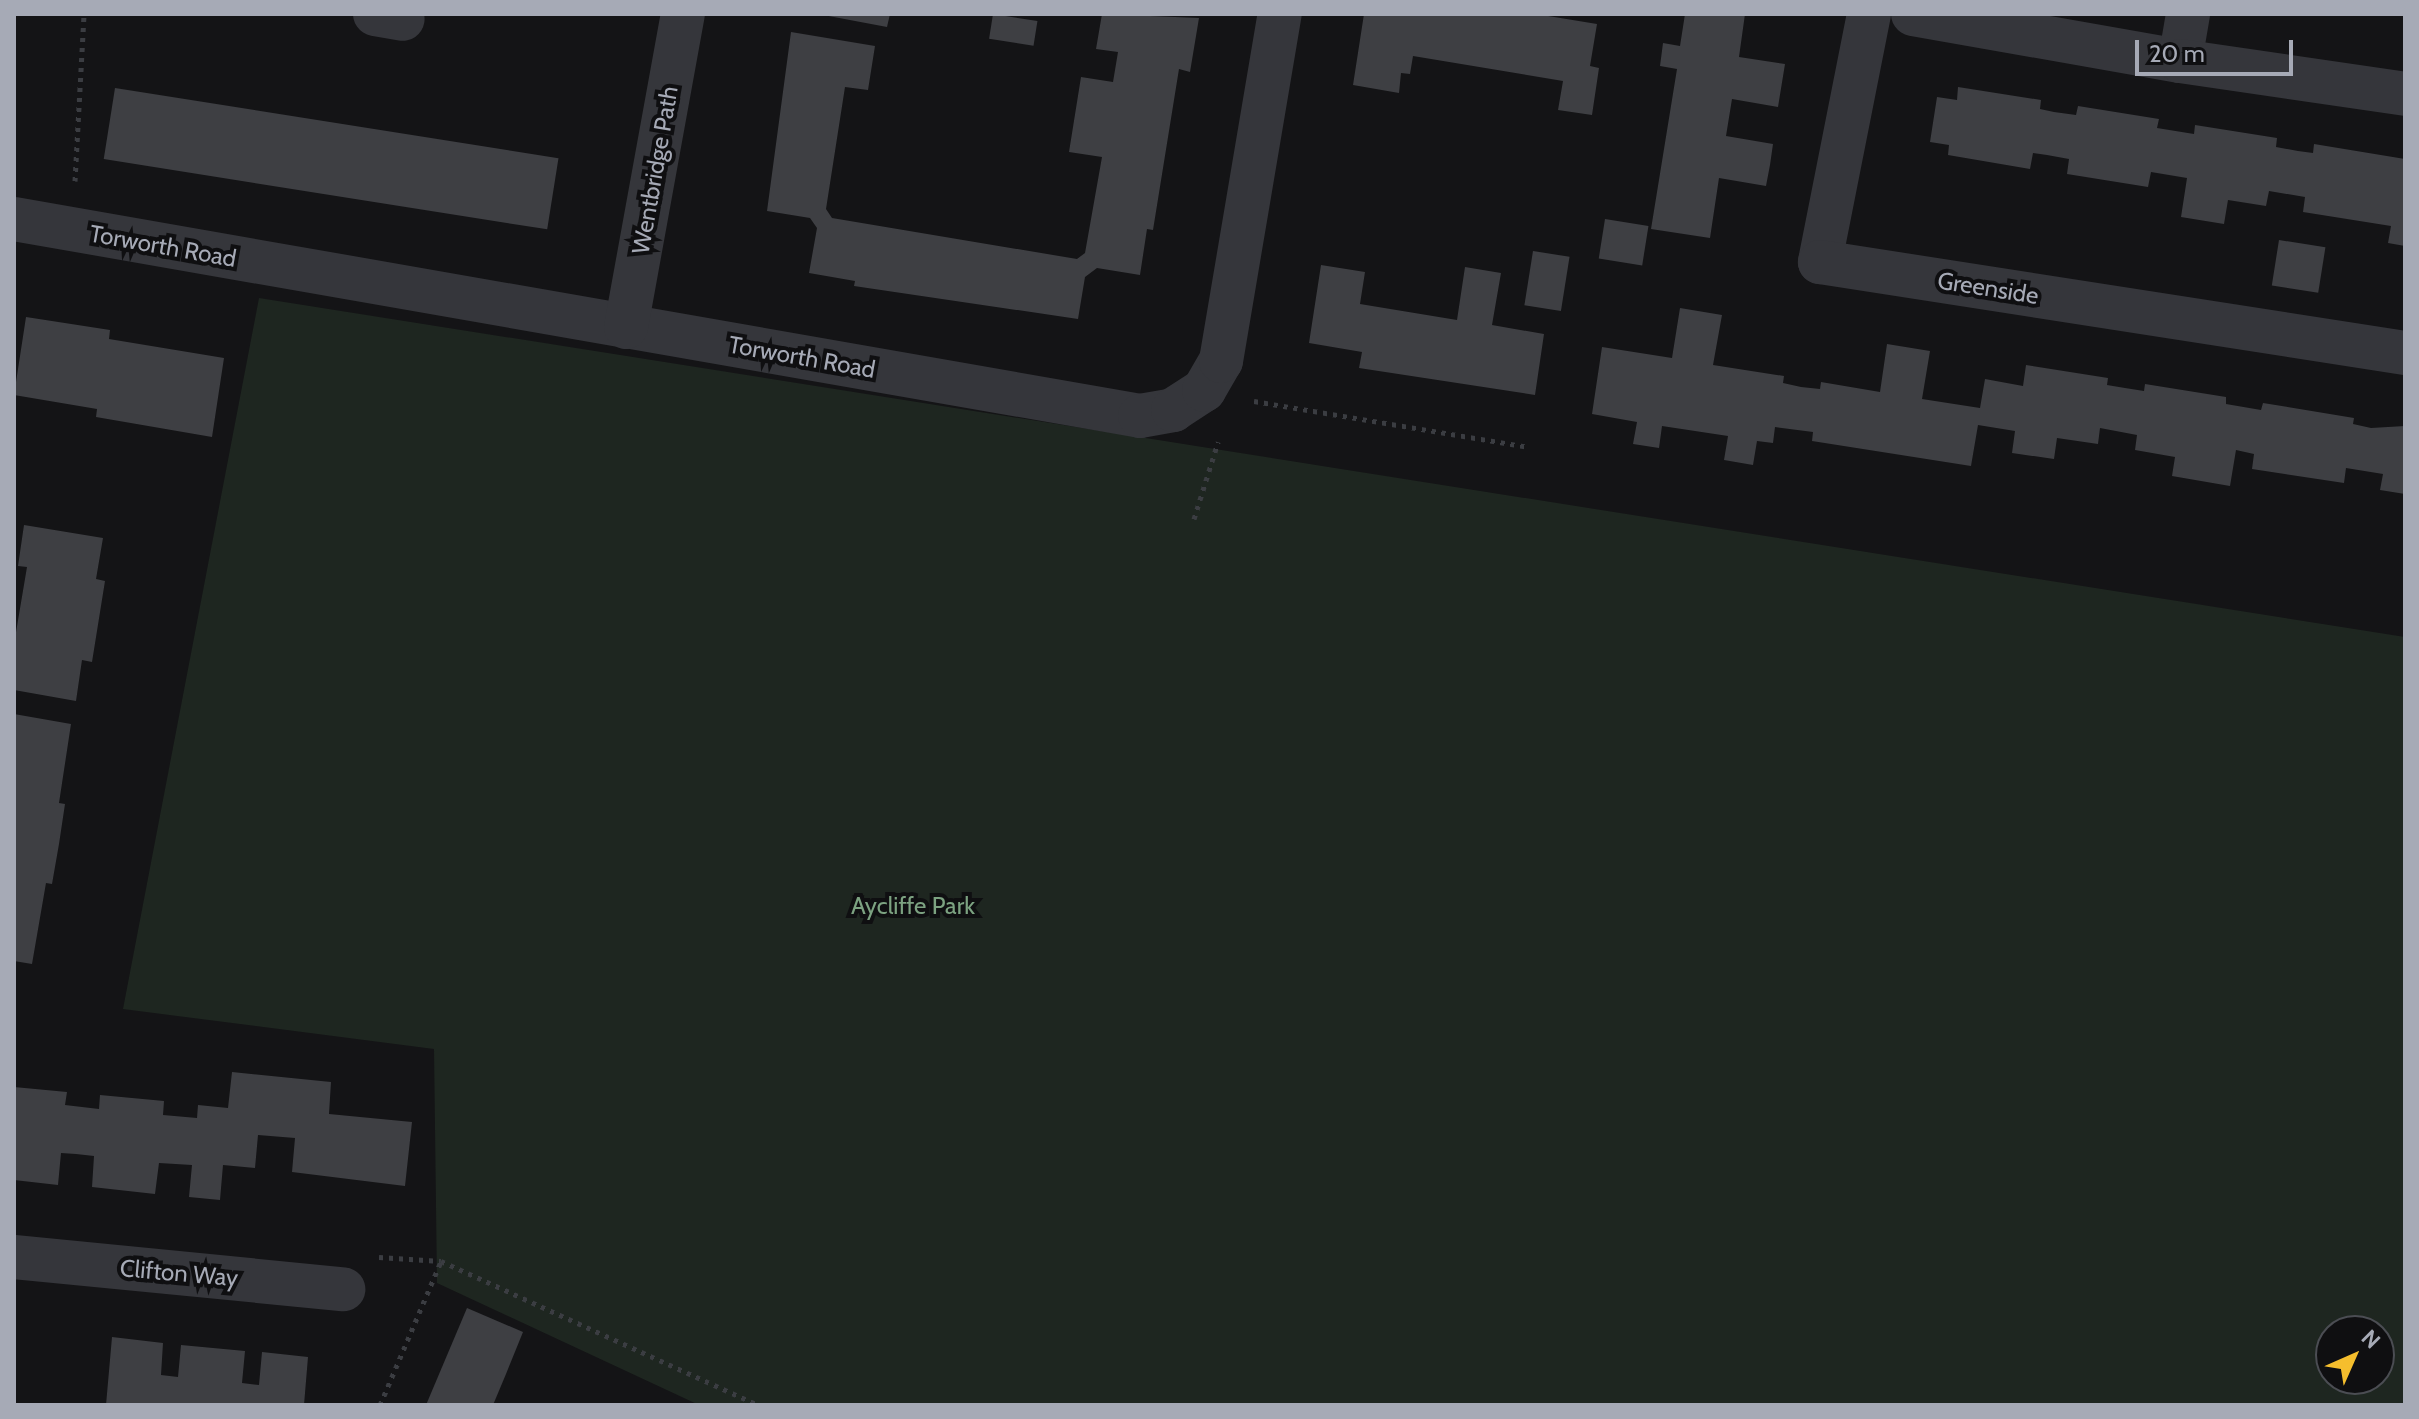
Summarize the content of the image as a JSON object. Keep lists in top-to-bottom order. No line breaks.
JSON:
{"streets":{"street":["Wentbridge Path","Torworth Road","Greenside","Clifton Way"]},"crossings":[["Wentbridge Path","Torworth Road"]],"parks":["Aycliffe Park"],"scale_bar":"20 m","north":"top right"}
